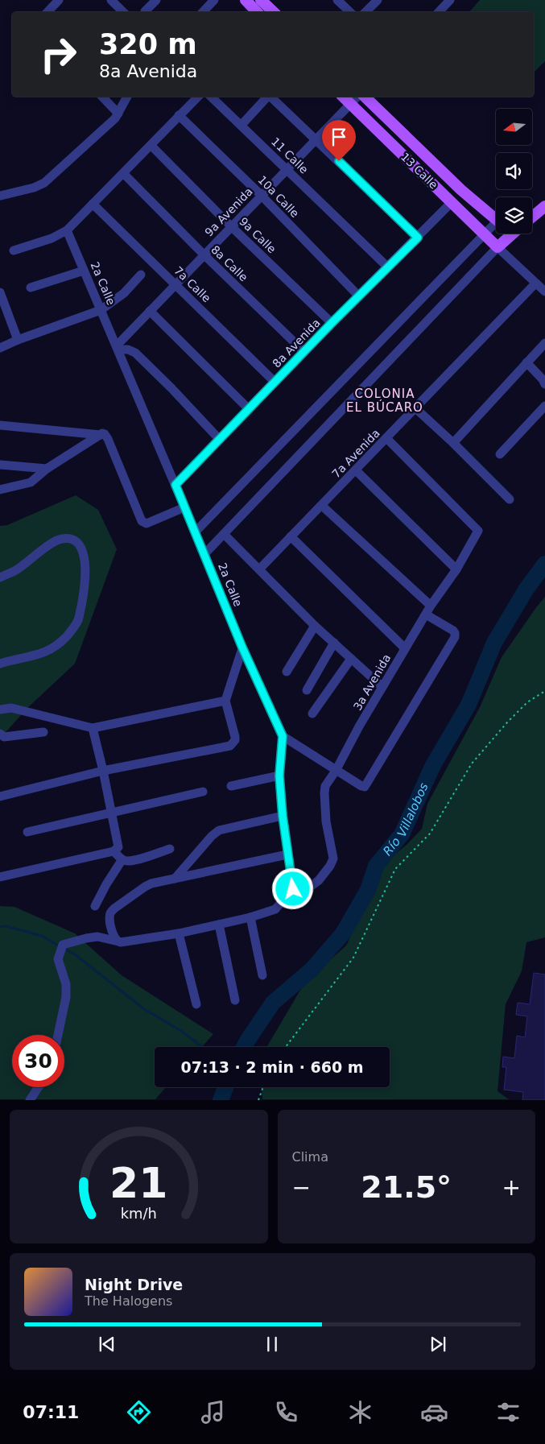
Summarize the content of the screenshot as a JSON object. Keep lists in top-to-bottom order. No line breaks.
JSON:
{"streets":{"main road":["13 Calle"],"street":["11 Calle","10a Calle","9a Avenida","9a Calle","8a Calle","2a Calle","7a Calle","8a Avenida","7a Avenida","3a Avenida"]},"crossings":[["11 Calle","9a Avenida"],["11 Calle","8a Avenida"],["13 Calle","9a Avenida"],["13 Calle","8a Avenida"],["10a Calle","9a Avenida"],["10a Calle","8a Avenida"],["9a Avenida","9a Calle"],["9a Avenida","8a Calle"],["9a Avenida","2a Calle"],["9a Avenida","7a Calle"],["9a Calle","8a Avenida"],["8a Calle","8a Avenida"],["2a Calle","8a Avenida"],["2a Calle","3a Avenida"],["7a Calle","8a Avenida"],["7a Avenida","3a Avenida"]],"districts":["COLONIA EL BÚCARO"],"water":["Río Villalobos"],"north":"left","page":{"turn":["320 m","8a Avenida"],"limit":"30","trip":"07:13 · 2 min · 660 m","tile":"Clima","heat":["−","21.5°","+"],"song":["Night Drive","The Halogens"],"tabs":"07:11","gauge":["21","km/h"]}}
